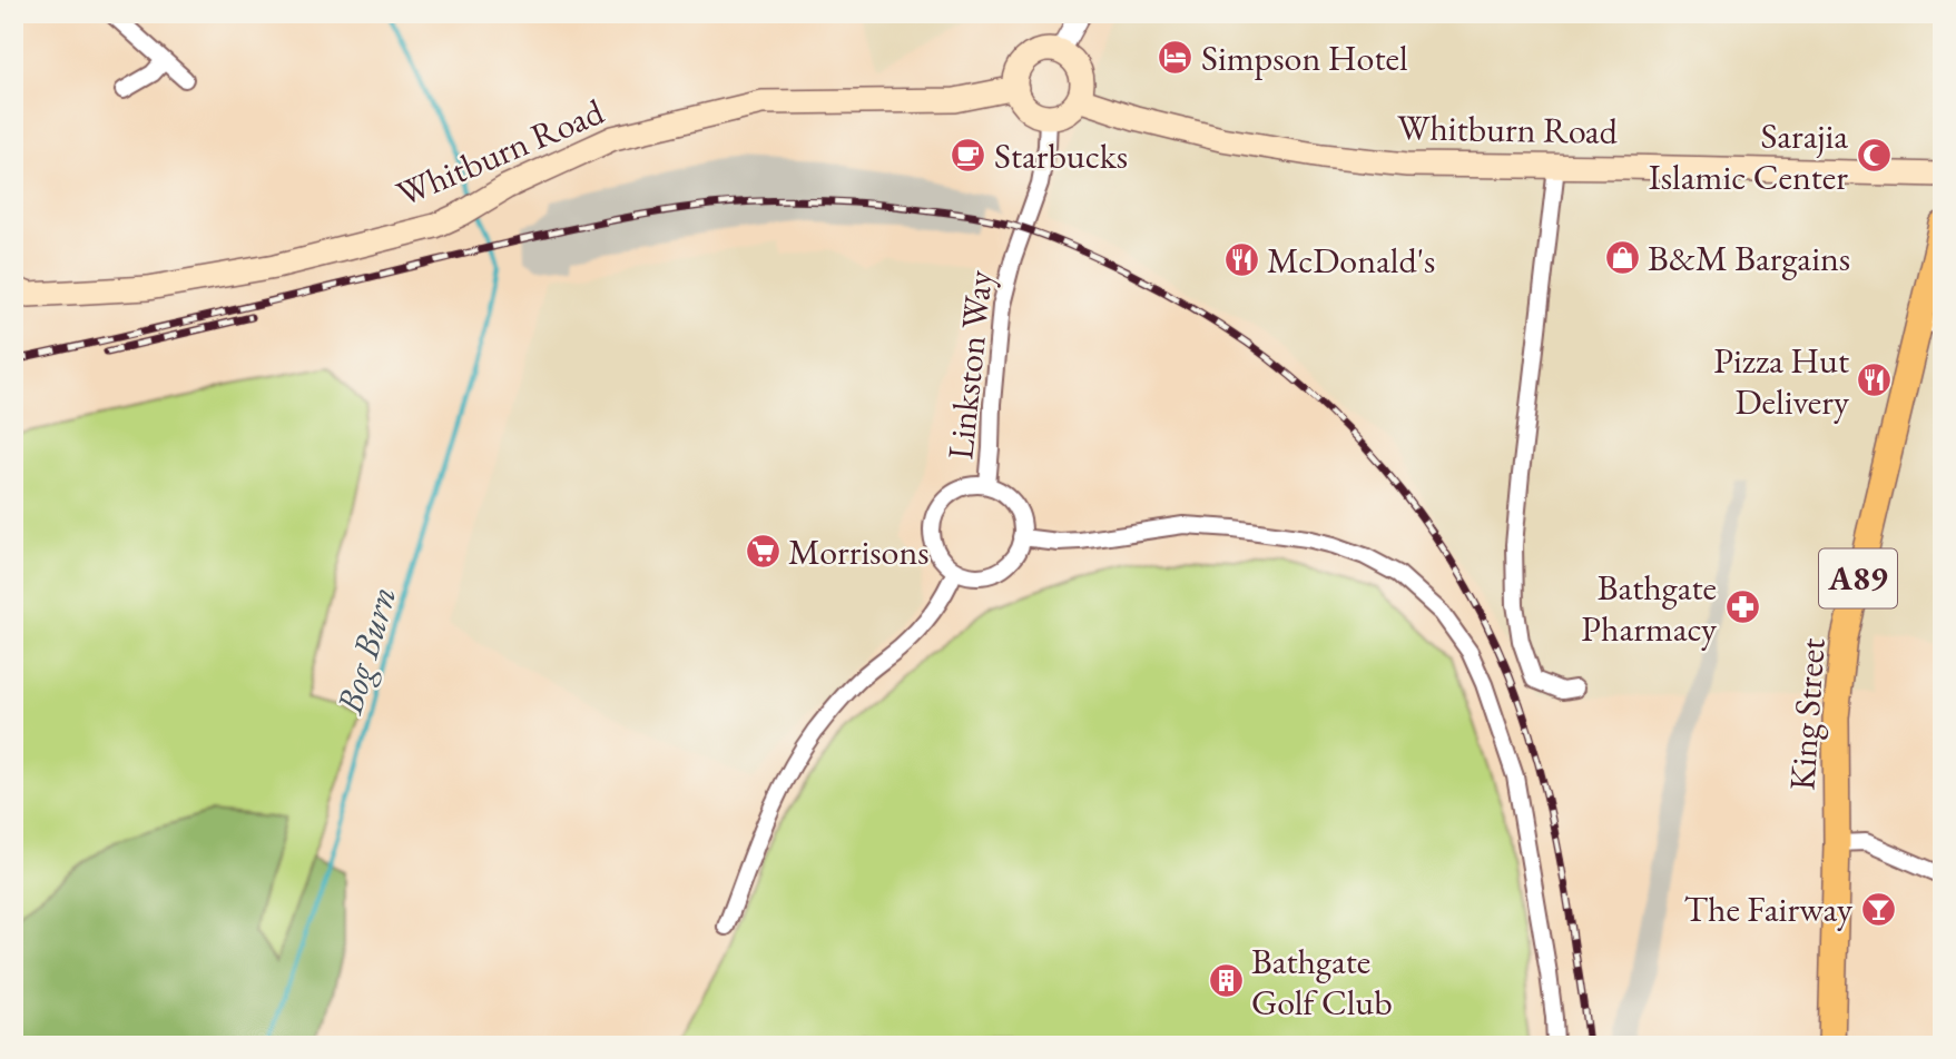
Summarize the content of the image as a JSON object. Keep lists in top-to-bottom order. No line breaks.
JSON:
{"streets":{"main road":["Whitburn Road","A89","King Street"],"street":["Linkston Way"]},"crossings":[["Whitburn Road","Linkston Way"],["A89","King Street"]],"water":["Bog Burn"],"places":{"hotel":["Simpson Hotel"],"cafe":["Starbucks"],"mosque":["Sarajia Islamic Center"],"shop":["B&M Bargains"],"restaurant":["McDonald's","Pizza Hut Delivery"],"supermarket":["Morrisons"],"pharmacy":["Bathgate Pharmacy"],"bar":["The Fairway"],"building":["Bathgate Golf Club"]}}
